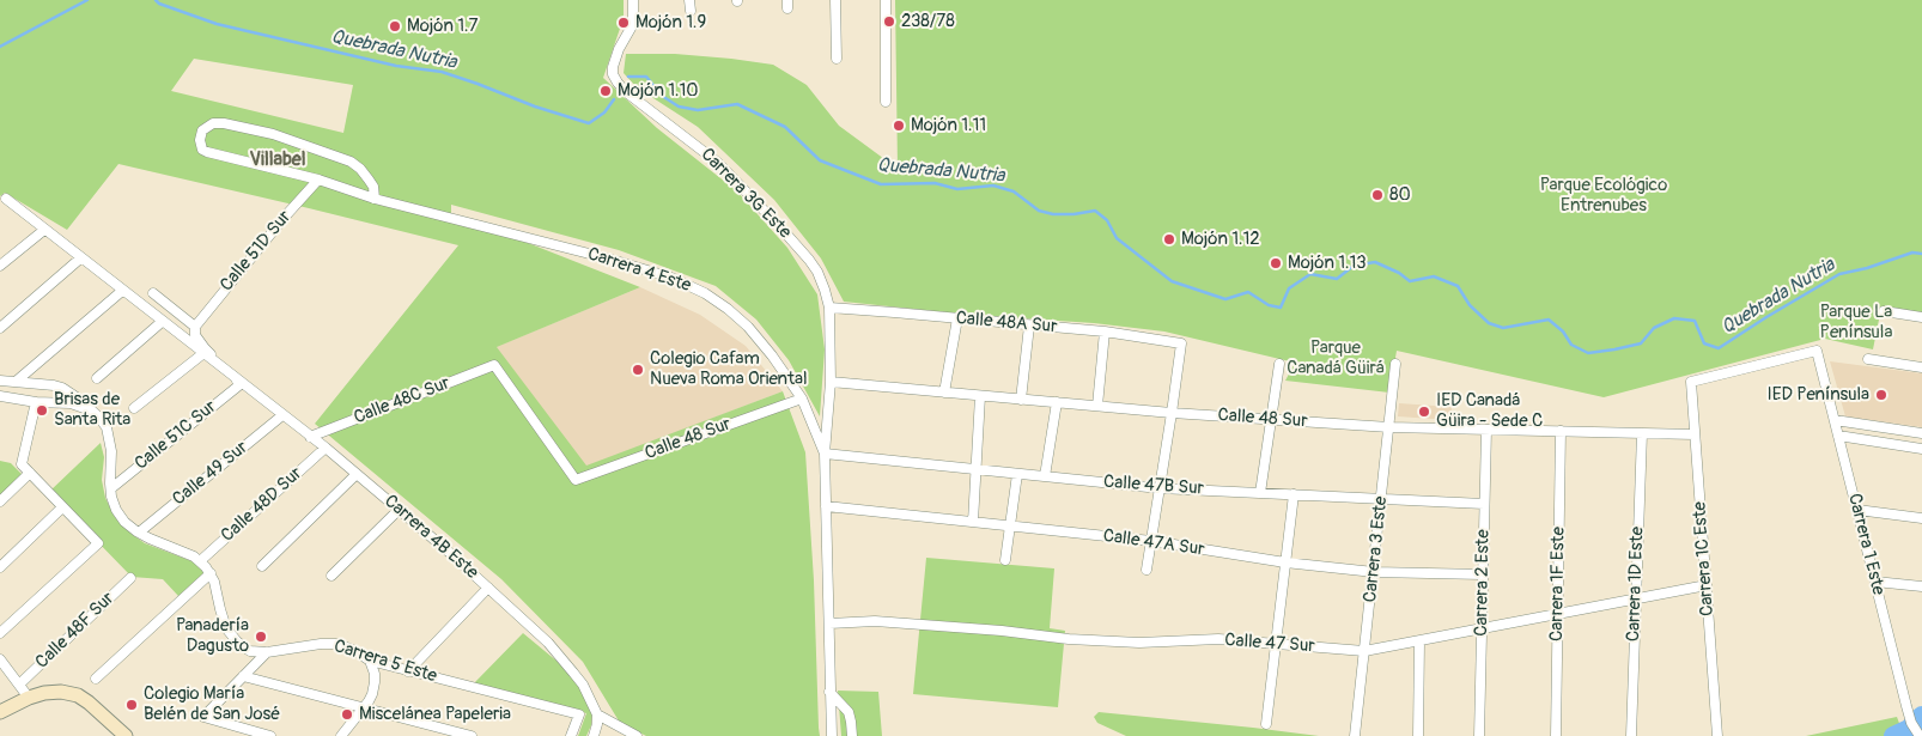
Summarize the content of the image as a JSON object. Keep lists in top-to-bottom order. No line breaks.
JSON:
{"streets":{"street":["Carrera 3G Este","Calle 51D Sur","Carrera 4 Este","Calle 48A Sur","Calle 48C Sur","Calle 48 Sur","Calle 51C Sur","Calle 49 Sur","Calle 47B Sur","Calle 48D Sur","Carrera 4B Este","Calle 47A Sur","Carrera 1 Este","Carrera 3 Este","Carrera 1C Este","Carrera 2 Este","Carrera 1F Este","Carrera 1D Este","Calle 48F Sur","Calle 47 Sur","Carrera 5 Este"]},"crossings":[["Carrera 3G Este","Carrera 4 Este"],["Carrera 3G Este","Calle 48A Sur"],["Calle 51D Sur","Carrera 4 Este"],["Calle 51D Sur","Carrera 4B Este"],["Carrera 4 Este","Calle 48A Sur"],["Carrera 4 Este","Calle 48 Sur"],["Carrera 4 Este","Calle 47B Sur"],["Carrera 4 Este","Calle 47A Sur"],["Carrera 4 Este","Calle 47 Sur"],["Calle 48A Sur","Calle 48 Sur"],["Calle 48C Sur","Calle 48 Sur"],["Calle 48C Sur","Carrera 4B Este"],["Calle 48 Sur","Carrera 3 Este"],["Calle 48 Sur","Carrera 1C Este"],["Calle 48 Sur","Carrera 2 Este"],["Calle 48 Sur","Carrera 1F Este"],["Calle 48 Sur","Carrera 1D Este"],["Calle 51C Sur","Carrera 4B Este"],["Calle 49 Sur","Carrera 4B Este"],["Calle 47B Sur","Carrera 3 Este"],["Calle 47B Sur","Carrera 2 Este"],["Calle 48D Sur","Carrera 4B Este"],["Calle 47A Sur","Carrera 3 Este"],["Calle 47A Sur","Carrera 2 Este"],["Carrera 1 Este","Carrera 1C Este"],["Carrera 3 Este","Calle 47 Sur"],["Carrera 1C Este","Calle 47 Sur"],["Carrera 2 Este","Calle 47 Sur"],["Carrera 1F Este","Calle 47 Sur"],["Carrera 1D Este","Calle 47 Sur"]],"districts":["Villabel"],"water":["Quebrada Nutria"],"parks":["Parque Ecológico Entrenubes","Parque La Península","Parque Canadá Güirá"],"places":["238/78","Mojón 1.9","Mojón 1.7","Mojón 1.10","Mojón 1.11","80","Mojón 1.12","Mojón 1.13","Colegio Cafam Nueva Roma Oriental","IED Península","Brisas de Santa Rita","IED Canadá Güira - Sede C","Panadería Dagusto","Colegio María Belén de San José","Miscelánea Papeleria"]}
